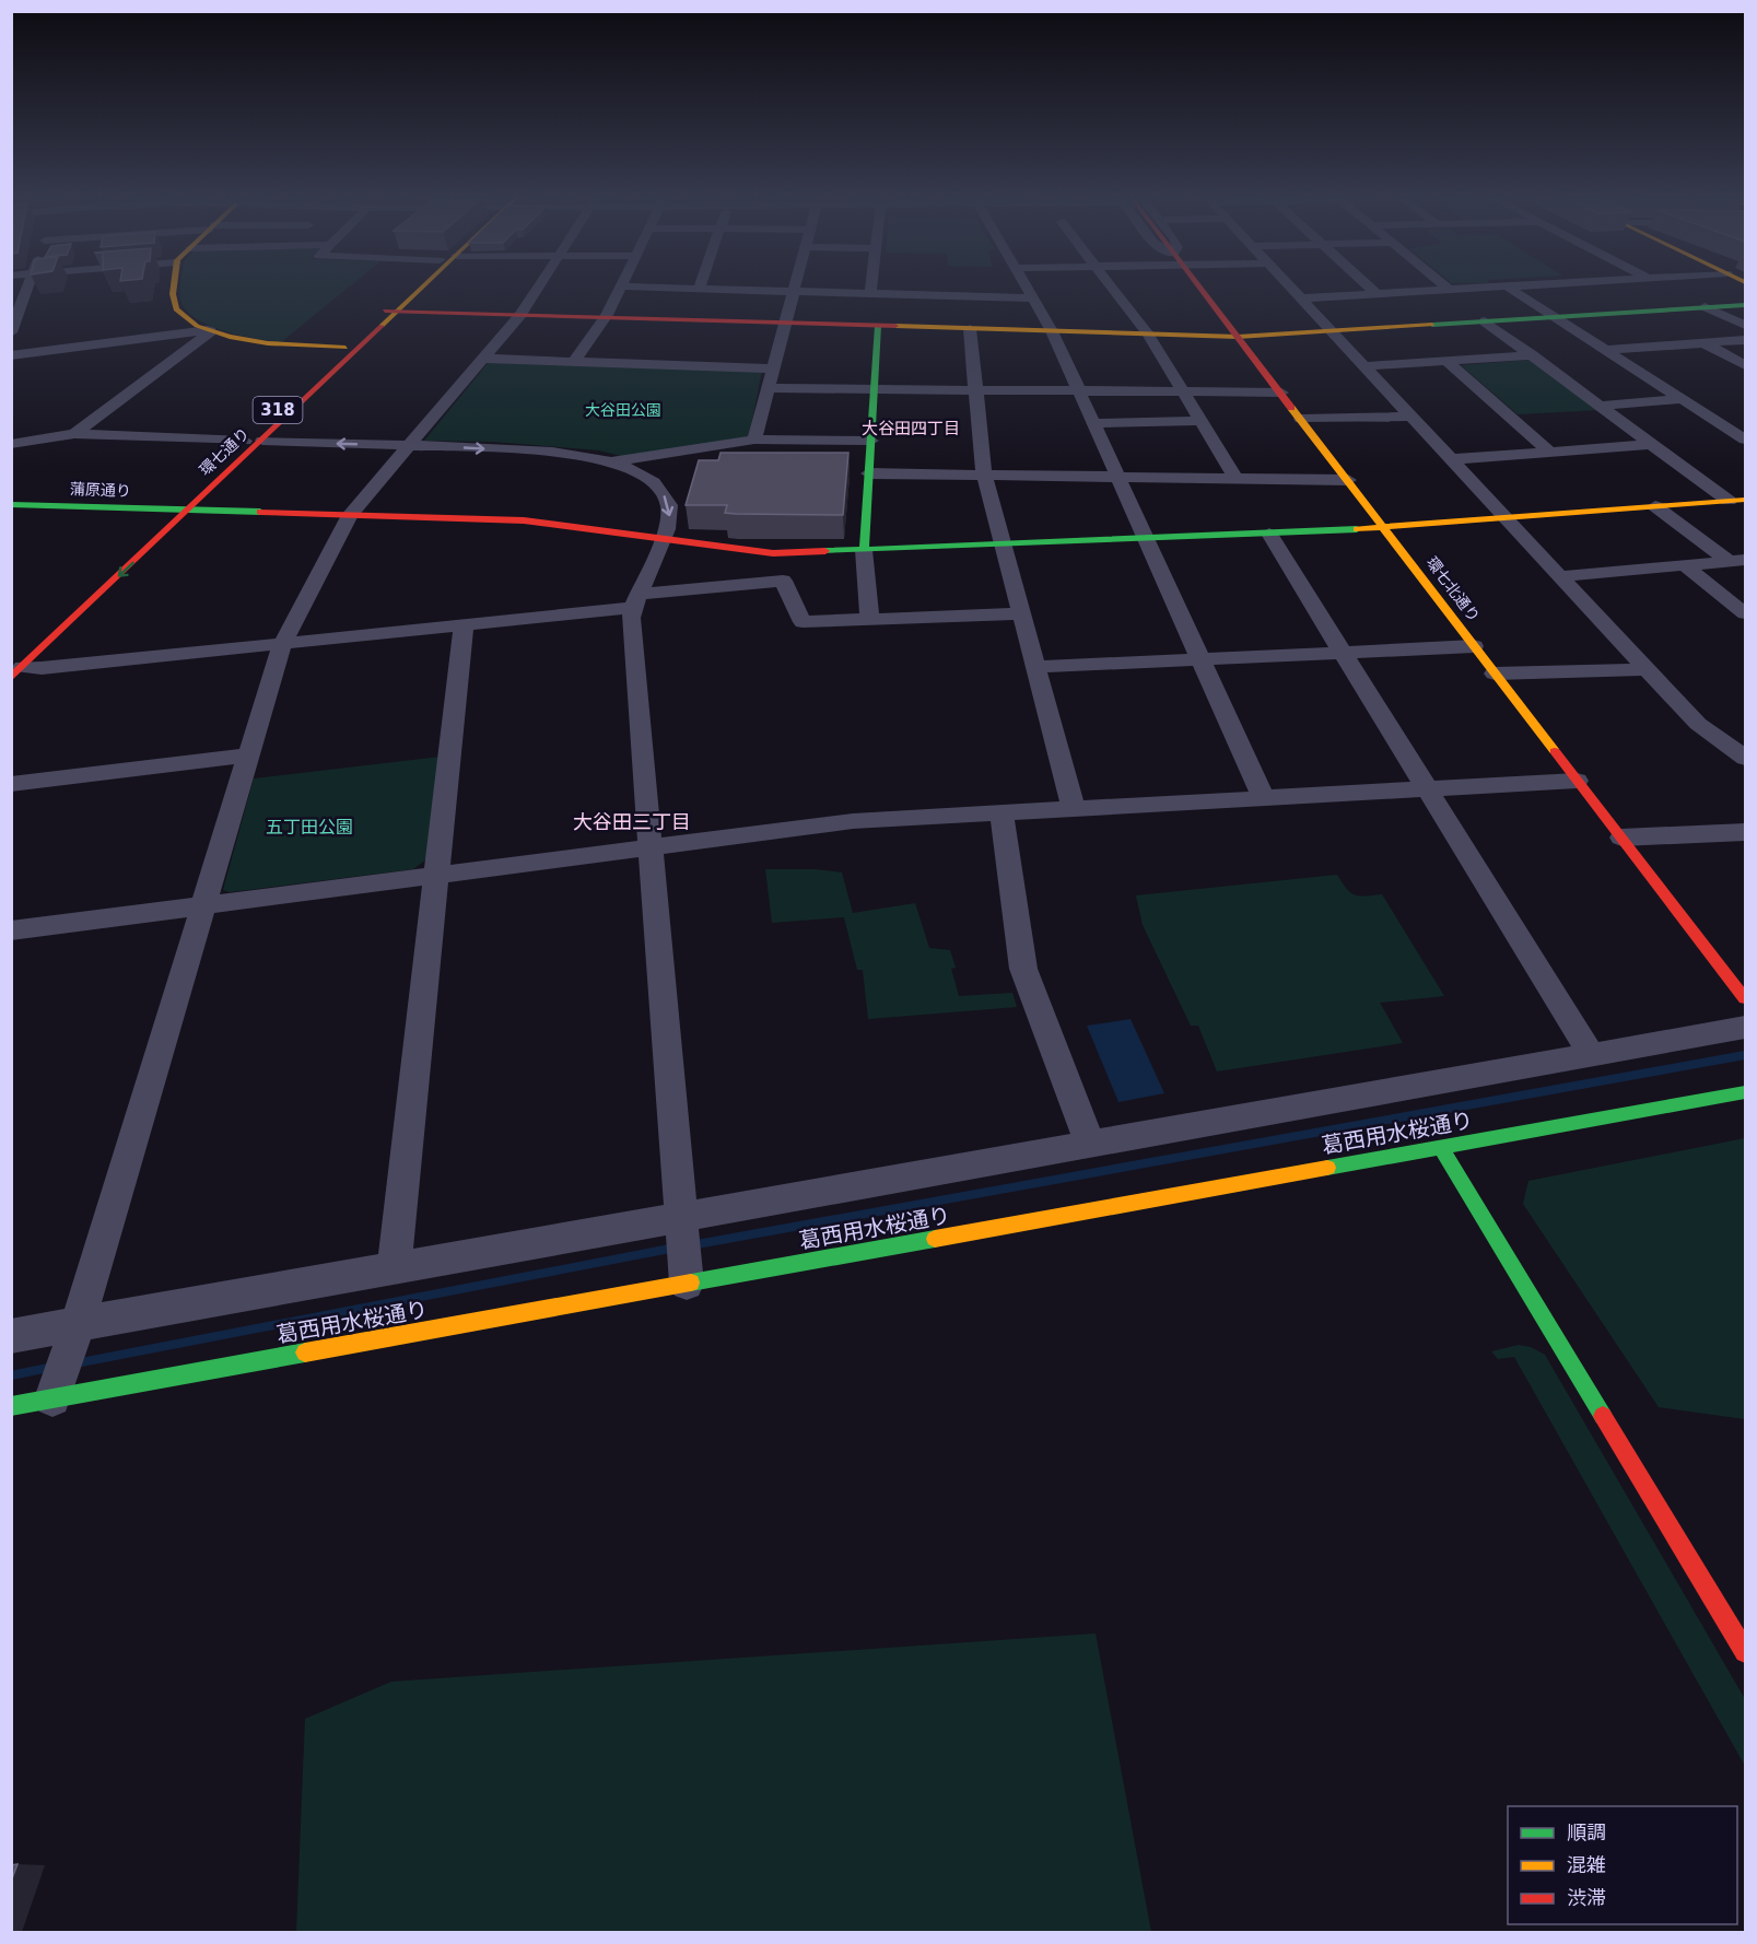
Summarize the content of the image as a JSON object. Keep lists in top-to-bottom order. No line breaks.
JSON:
{"streets":{"street":["318","環七通り","蒲原通り","環七北通り","葛西用水桜通り"]},"crossings":[["環七通り","蒲原通り"],["蒲原通り","環七北通り"]],"districts":["大谷田四丁目","大谷田三丁目"],"parks":["大谷田公園","五丁田公園"],"legend":["順調","混雑","渋滞"]}
